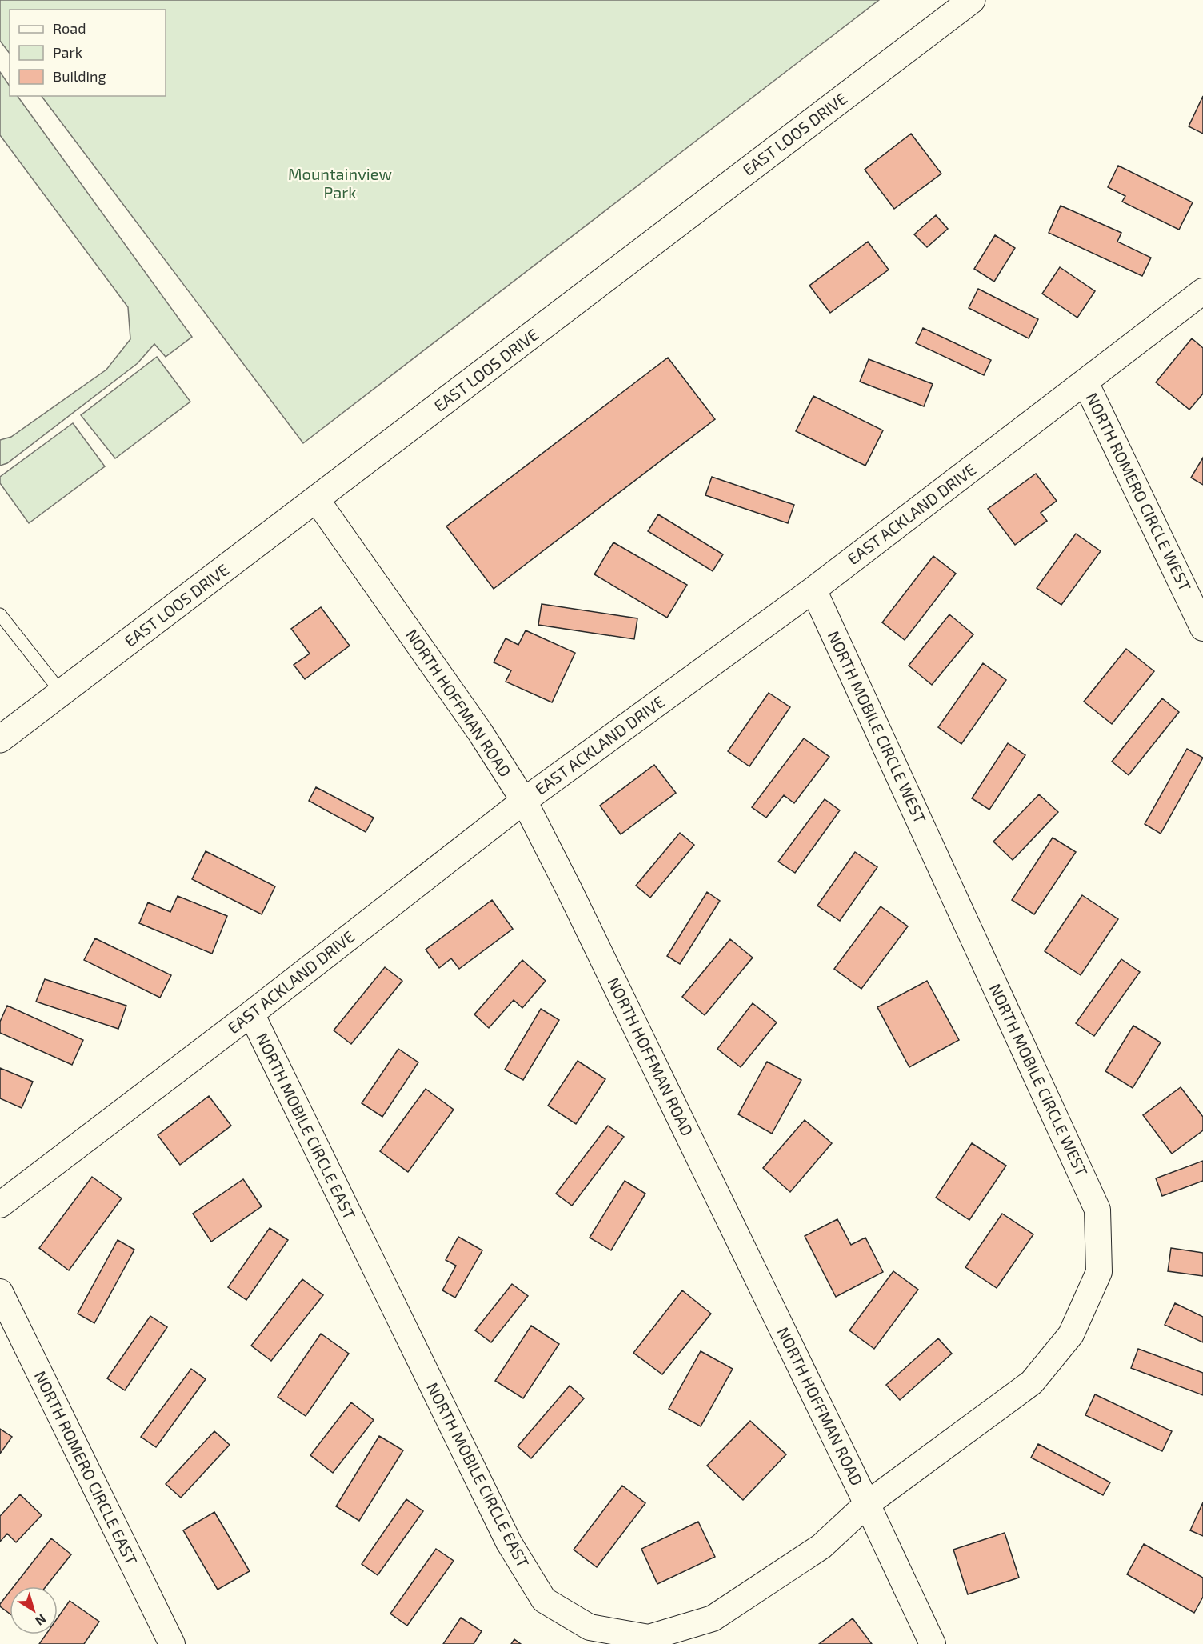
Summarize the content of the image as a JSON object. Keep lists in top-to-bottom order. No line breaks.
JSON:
{"streets":{"street":["EAST LOOS DRIVE","NORTH ROMERO CIRCLE WEST","EAST ACKLAND DRIVE","NORTH HOFFMAN ROAD","NORTH MOBILE CIRCLE WEST","NORTH MOBILE CIRCLE EAST","NORTH ROMERO CIRCLE EAST"]},"crossings":[["EAST LOOS DRIVE","NORTH HOFFMAN ROAD"],["NORTH ROMERO CIRCLE WEST","EAST ACKLAND DRIVE"],["EAST ACKLAND DRIVE","NORTH HOFFMAN ROAD"],["EAST ACKLAND DRIVE","NORTH MOBILE CIRCLE WEST"],["EAST ACKLAND DRIVE","NORTH MOBILE CIRCLE EAST"],["NORTH HOFFMAN ROAD","NORTH MOBILE CIRCLE WEST"],["NORTH HOFFMAN ROAD","NORTH MOBILE CIRCLE EAST"],["NORTH MOBILE CIRCLE WEST","NORTH MOBILE CIRCLE EAST"]],"parks":["Mountainview Park"],"legend":["Road","Park","Building"],"north":"bottom right"}
